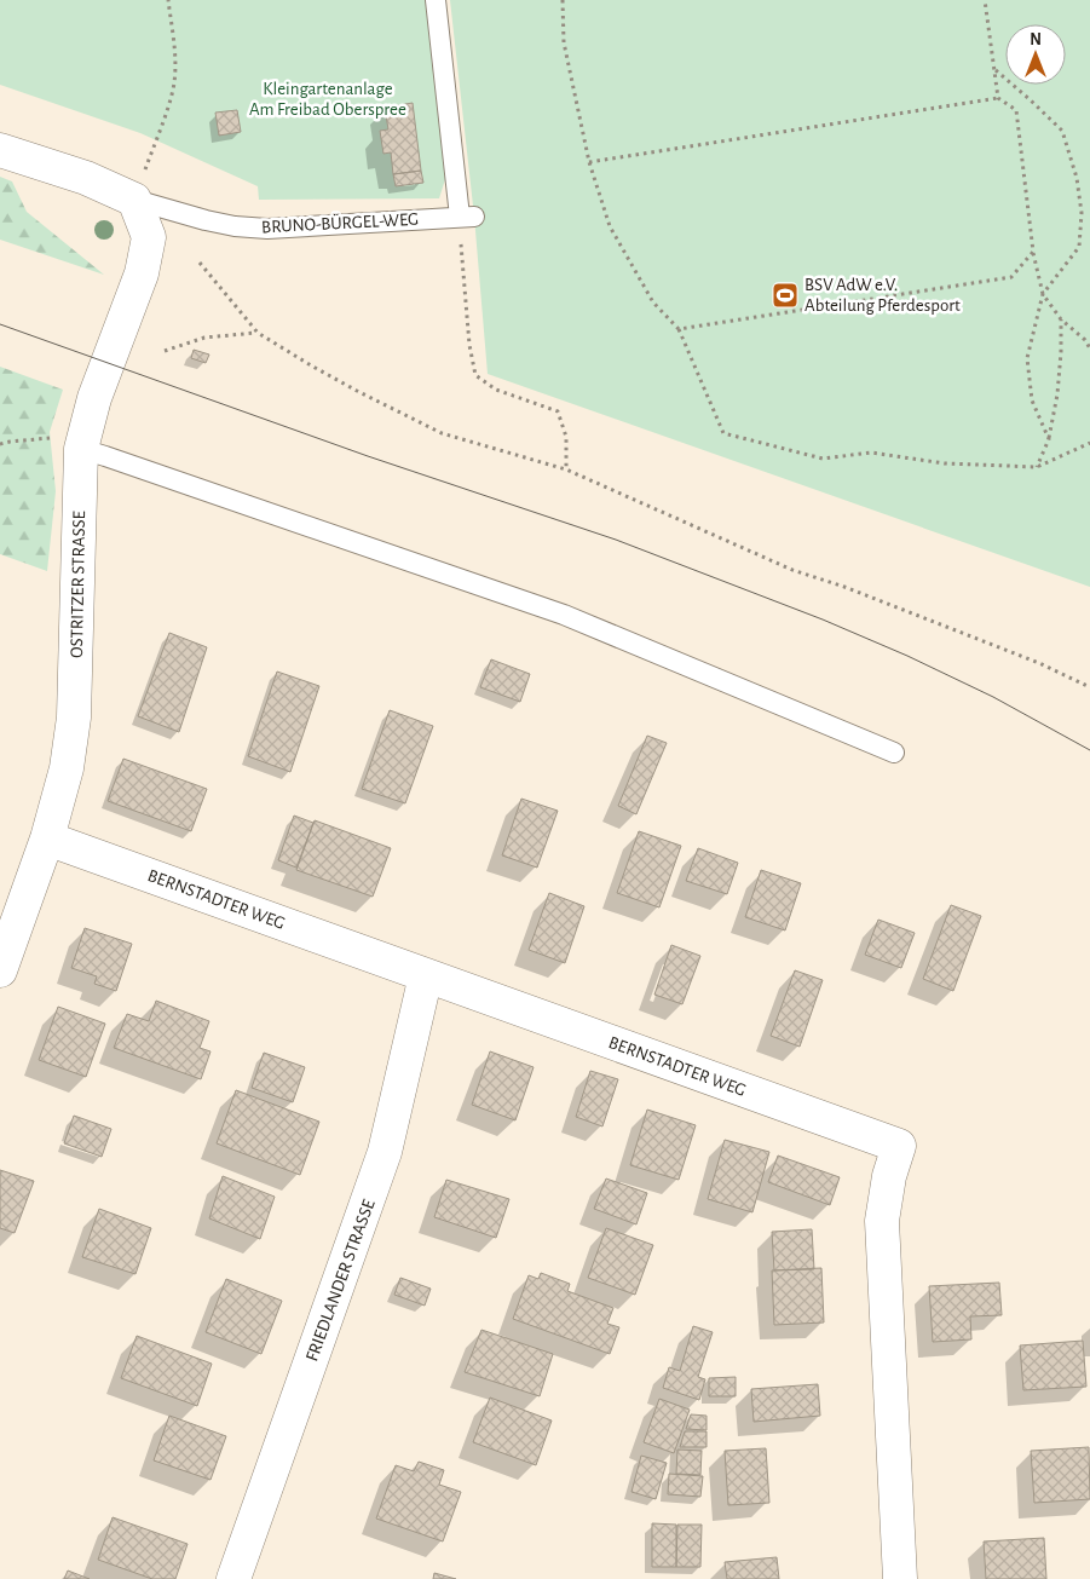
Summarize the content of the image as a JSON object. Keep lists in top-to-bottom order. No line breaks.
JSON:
{"streets":{"street":["BRUNO-BÜRGEL-WEG","OSTRITZER STRASSE","BERNSTADTER WEG","FRIEDLANDER STRASSE"]},"crossings":[["BRUNO-BÜRGEL-WEG","OSTRITZER STRASSE"],["OSTRITZER STRASSE","BERNSTADTER WEG"],["BERNSTADTER WEG","FRIEDLANDER STRASSE"]],"parks":["Kleingartenanlage Am Freibad Oberspree"],"places":{"sports":["BSV AdW e.V. Abteilung Pferdesport"]},"north":"top"}
